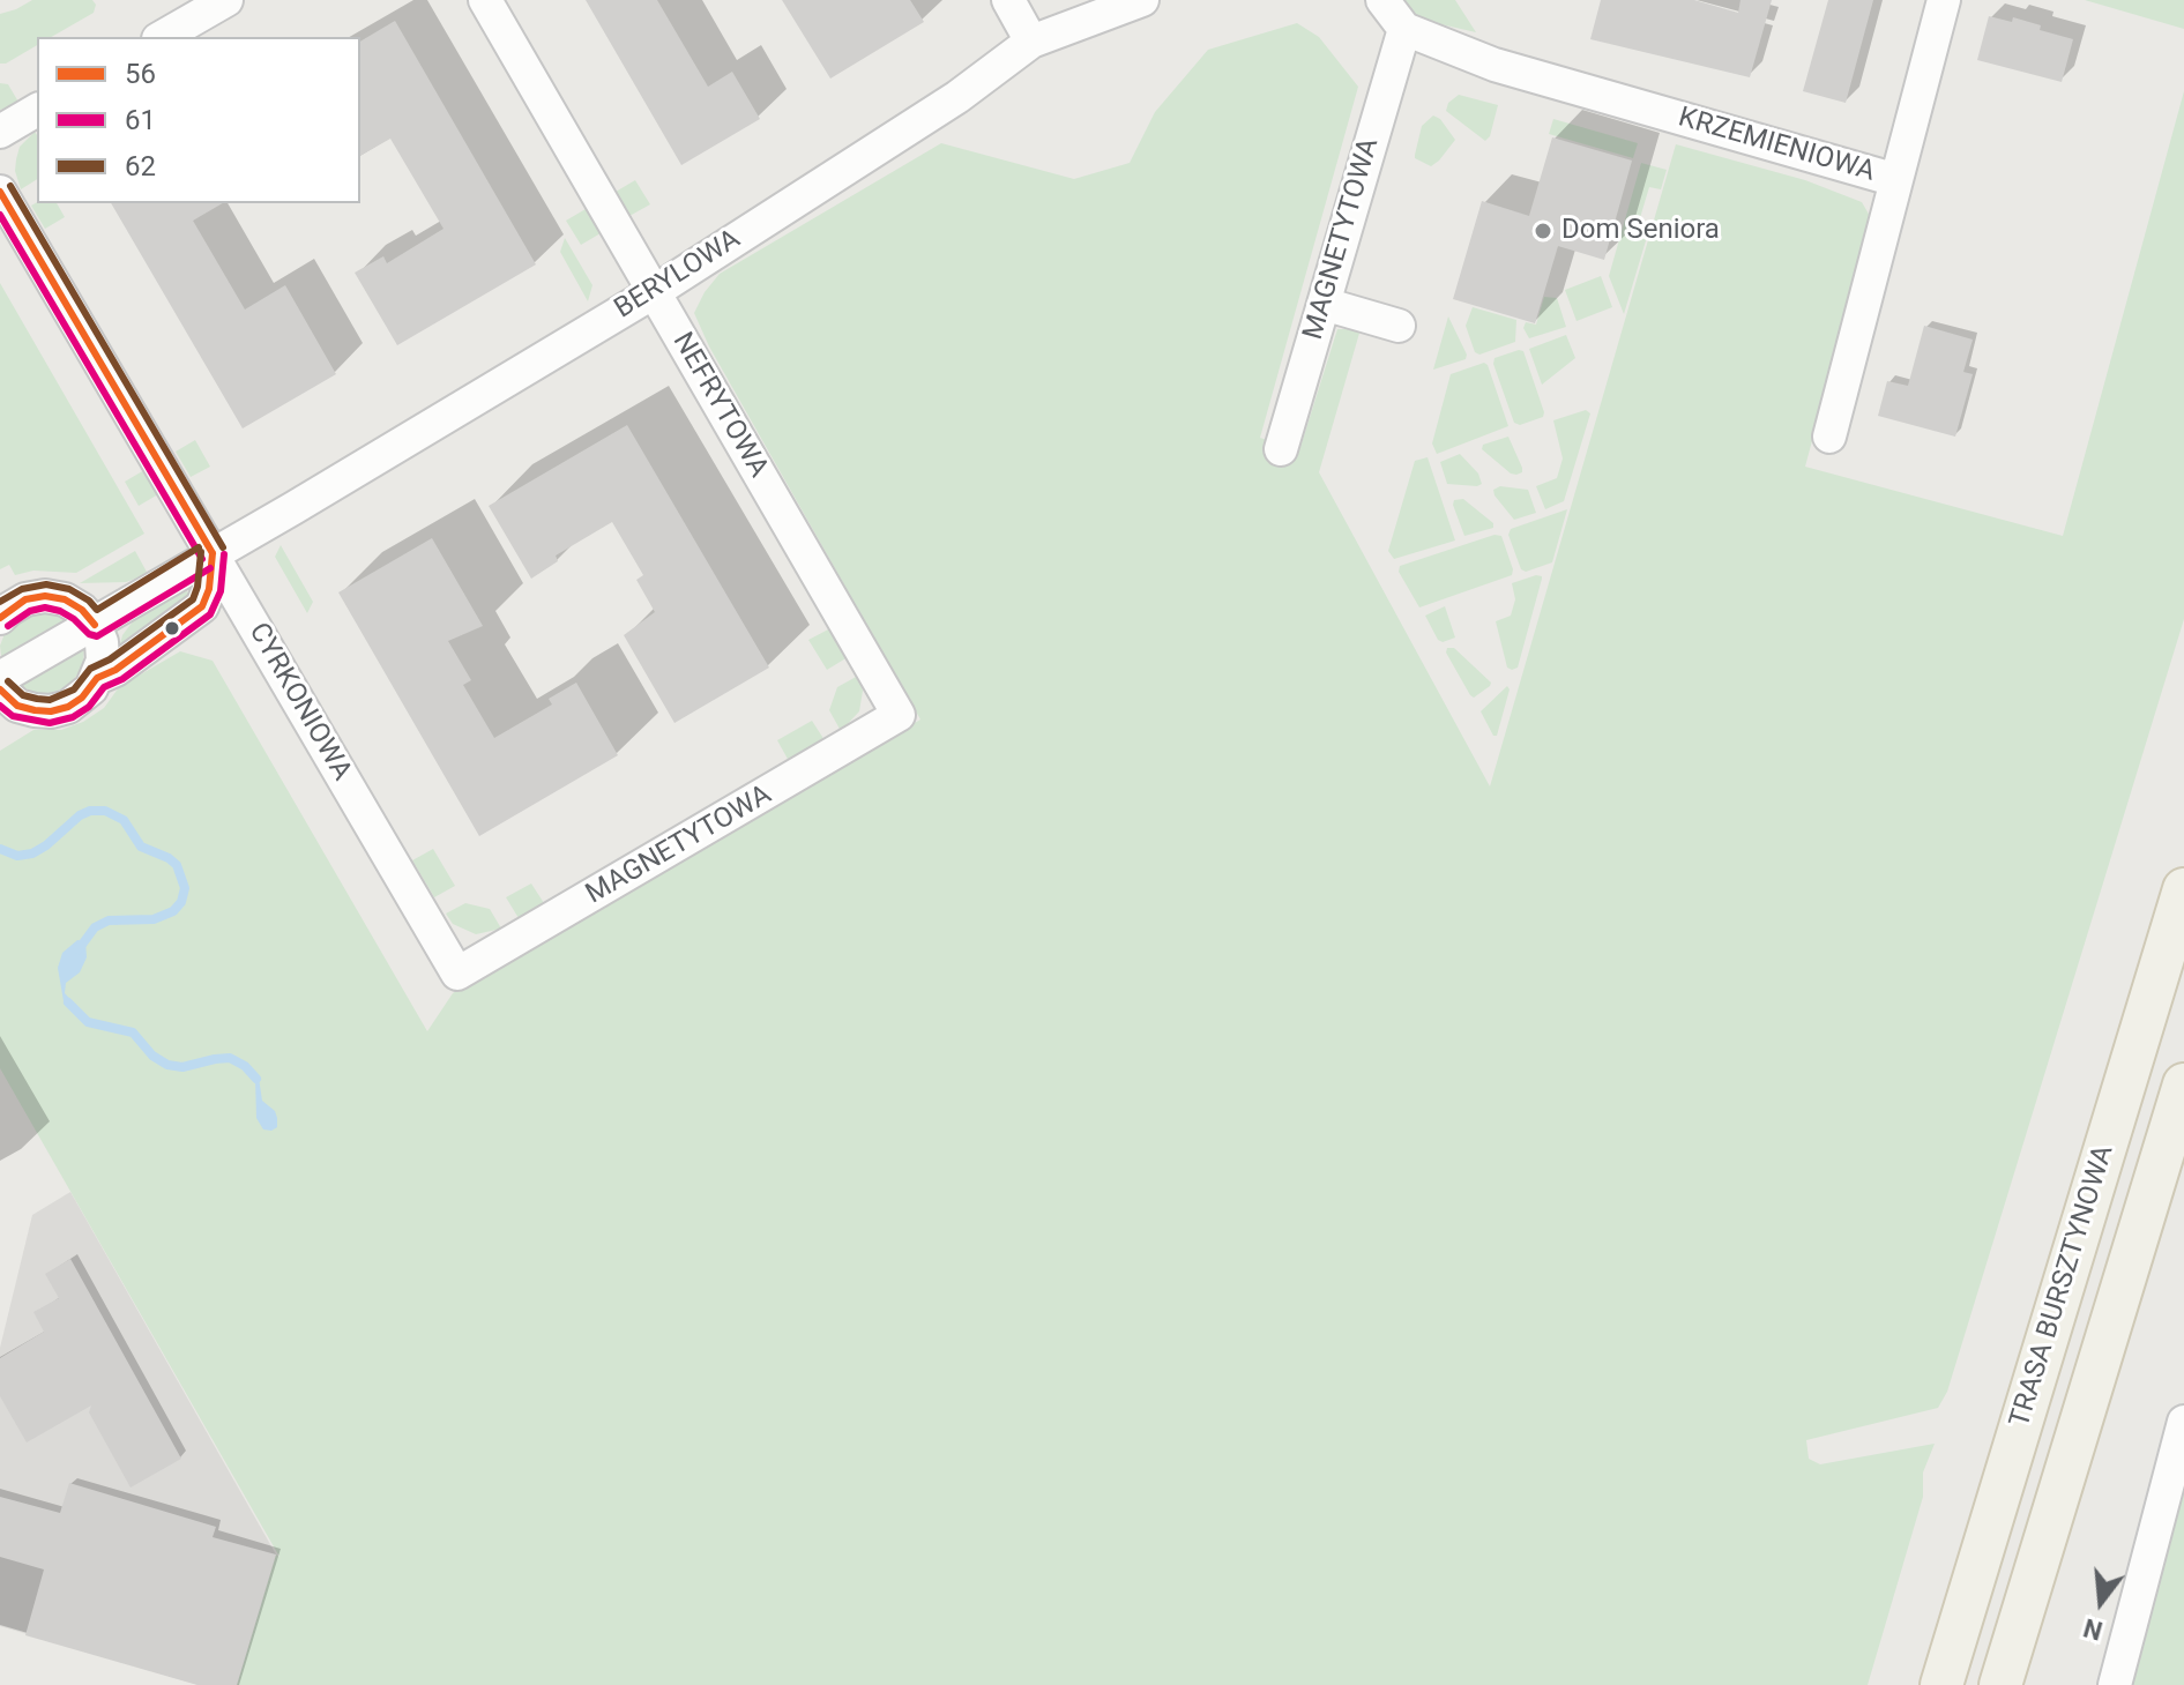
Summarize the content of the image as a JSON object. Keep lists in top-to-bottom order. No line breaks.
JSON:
{"streets":{"main road":["TRASA BURSZTYNOWA"],"street":["KRZEMIENIOWA","MAGNETYTOWA","BERYLOWA","NEFRYTOWA","CYRKONIOWA"]},"crossings":[["KRZEMIENIOWA","MAGNETYTOWA"],["MAGNETYTOWA","NEFRYTOWA"],["MAGNETYTOWA","CYRKONIOWA"],["BERYLOWA","NEFRYTOWA"],["BERYLOWA","CYRKONIOWA"]],"places":["Dom Seniora"],"lines":["transit line 62","transit line 56","transit line 61"],"legend":["56","61","62"],"north":"bottom"}
